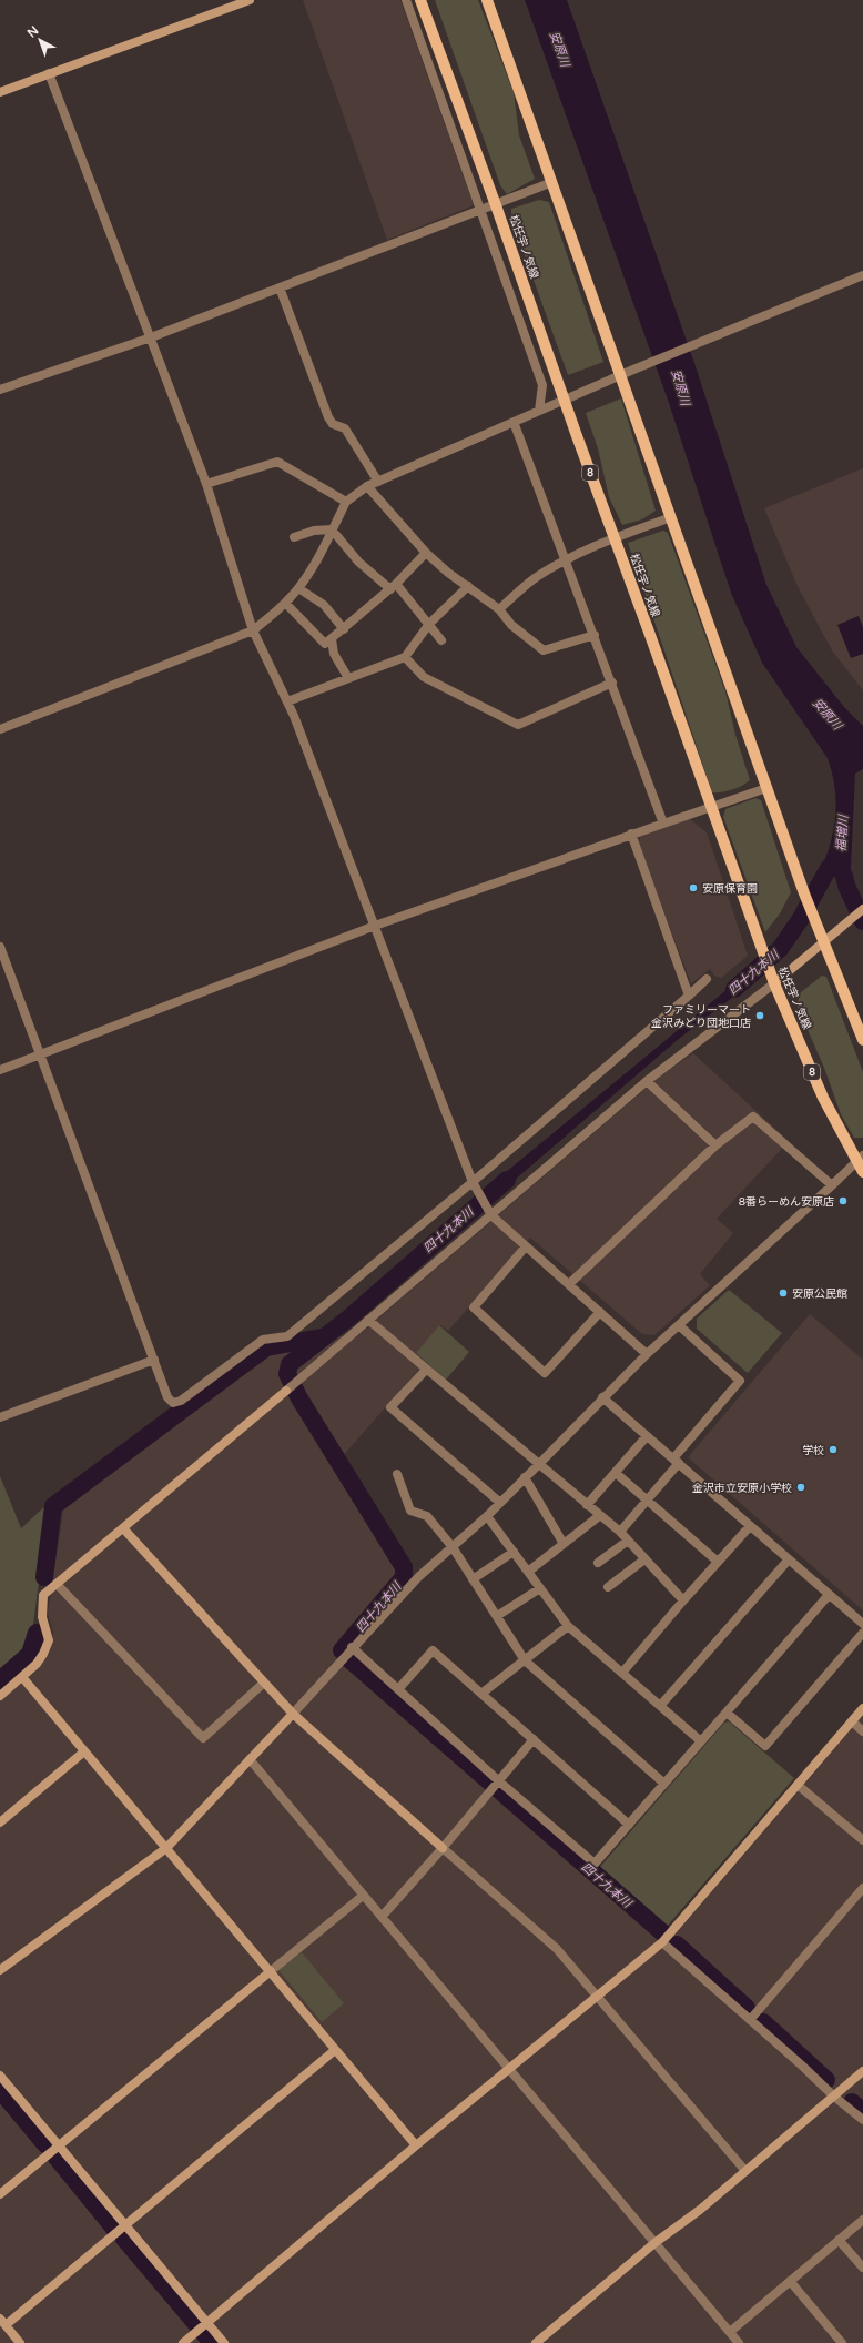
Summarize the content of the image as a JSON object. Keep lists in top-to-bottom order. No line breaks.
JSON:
{"streets":{"main road":["松任宇ノ気線","8"]},"water":["安原川","福増川","四十九本川"],"places":["安原保育園","ファミリーマート 金沢みどり団地口店","8番らーめん安原店","安原公民館","学校","金沢市立安原小学校"],"north":"top left"}
